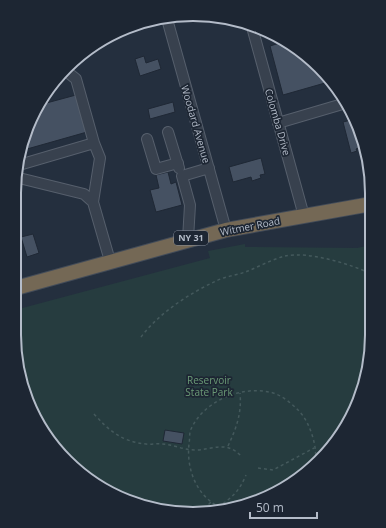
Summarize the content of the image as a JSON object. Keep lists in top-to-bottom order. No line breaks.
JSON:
{"streets":{"highway":["Witmer Road","NY 31"],"street":["Colomba Drive","Woodard Avenue"]},"crossings":[["Colomba Drive","Witmer Road"],["Woodard Avenue","Witmer Road"]],"parks":["Reservoir State Park"],"scale_bar":"50 m"}
